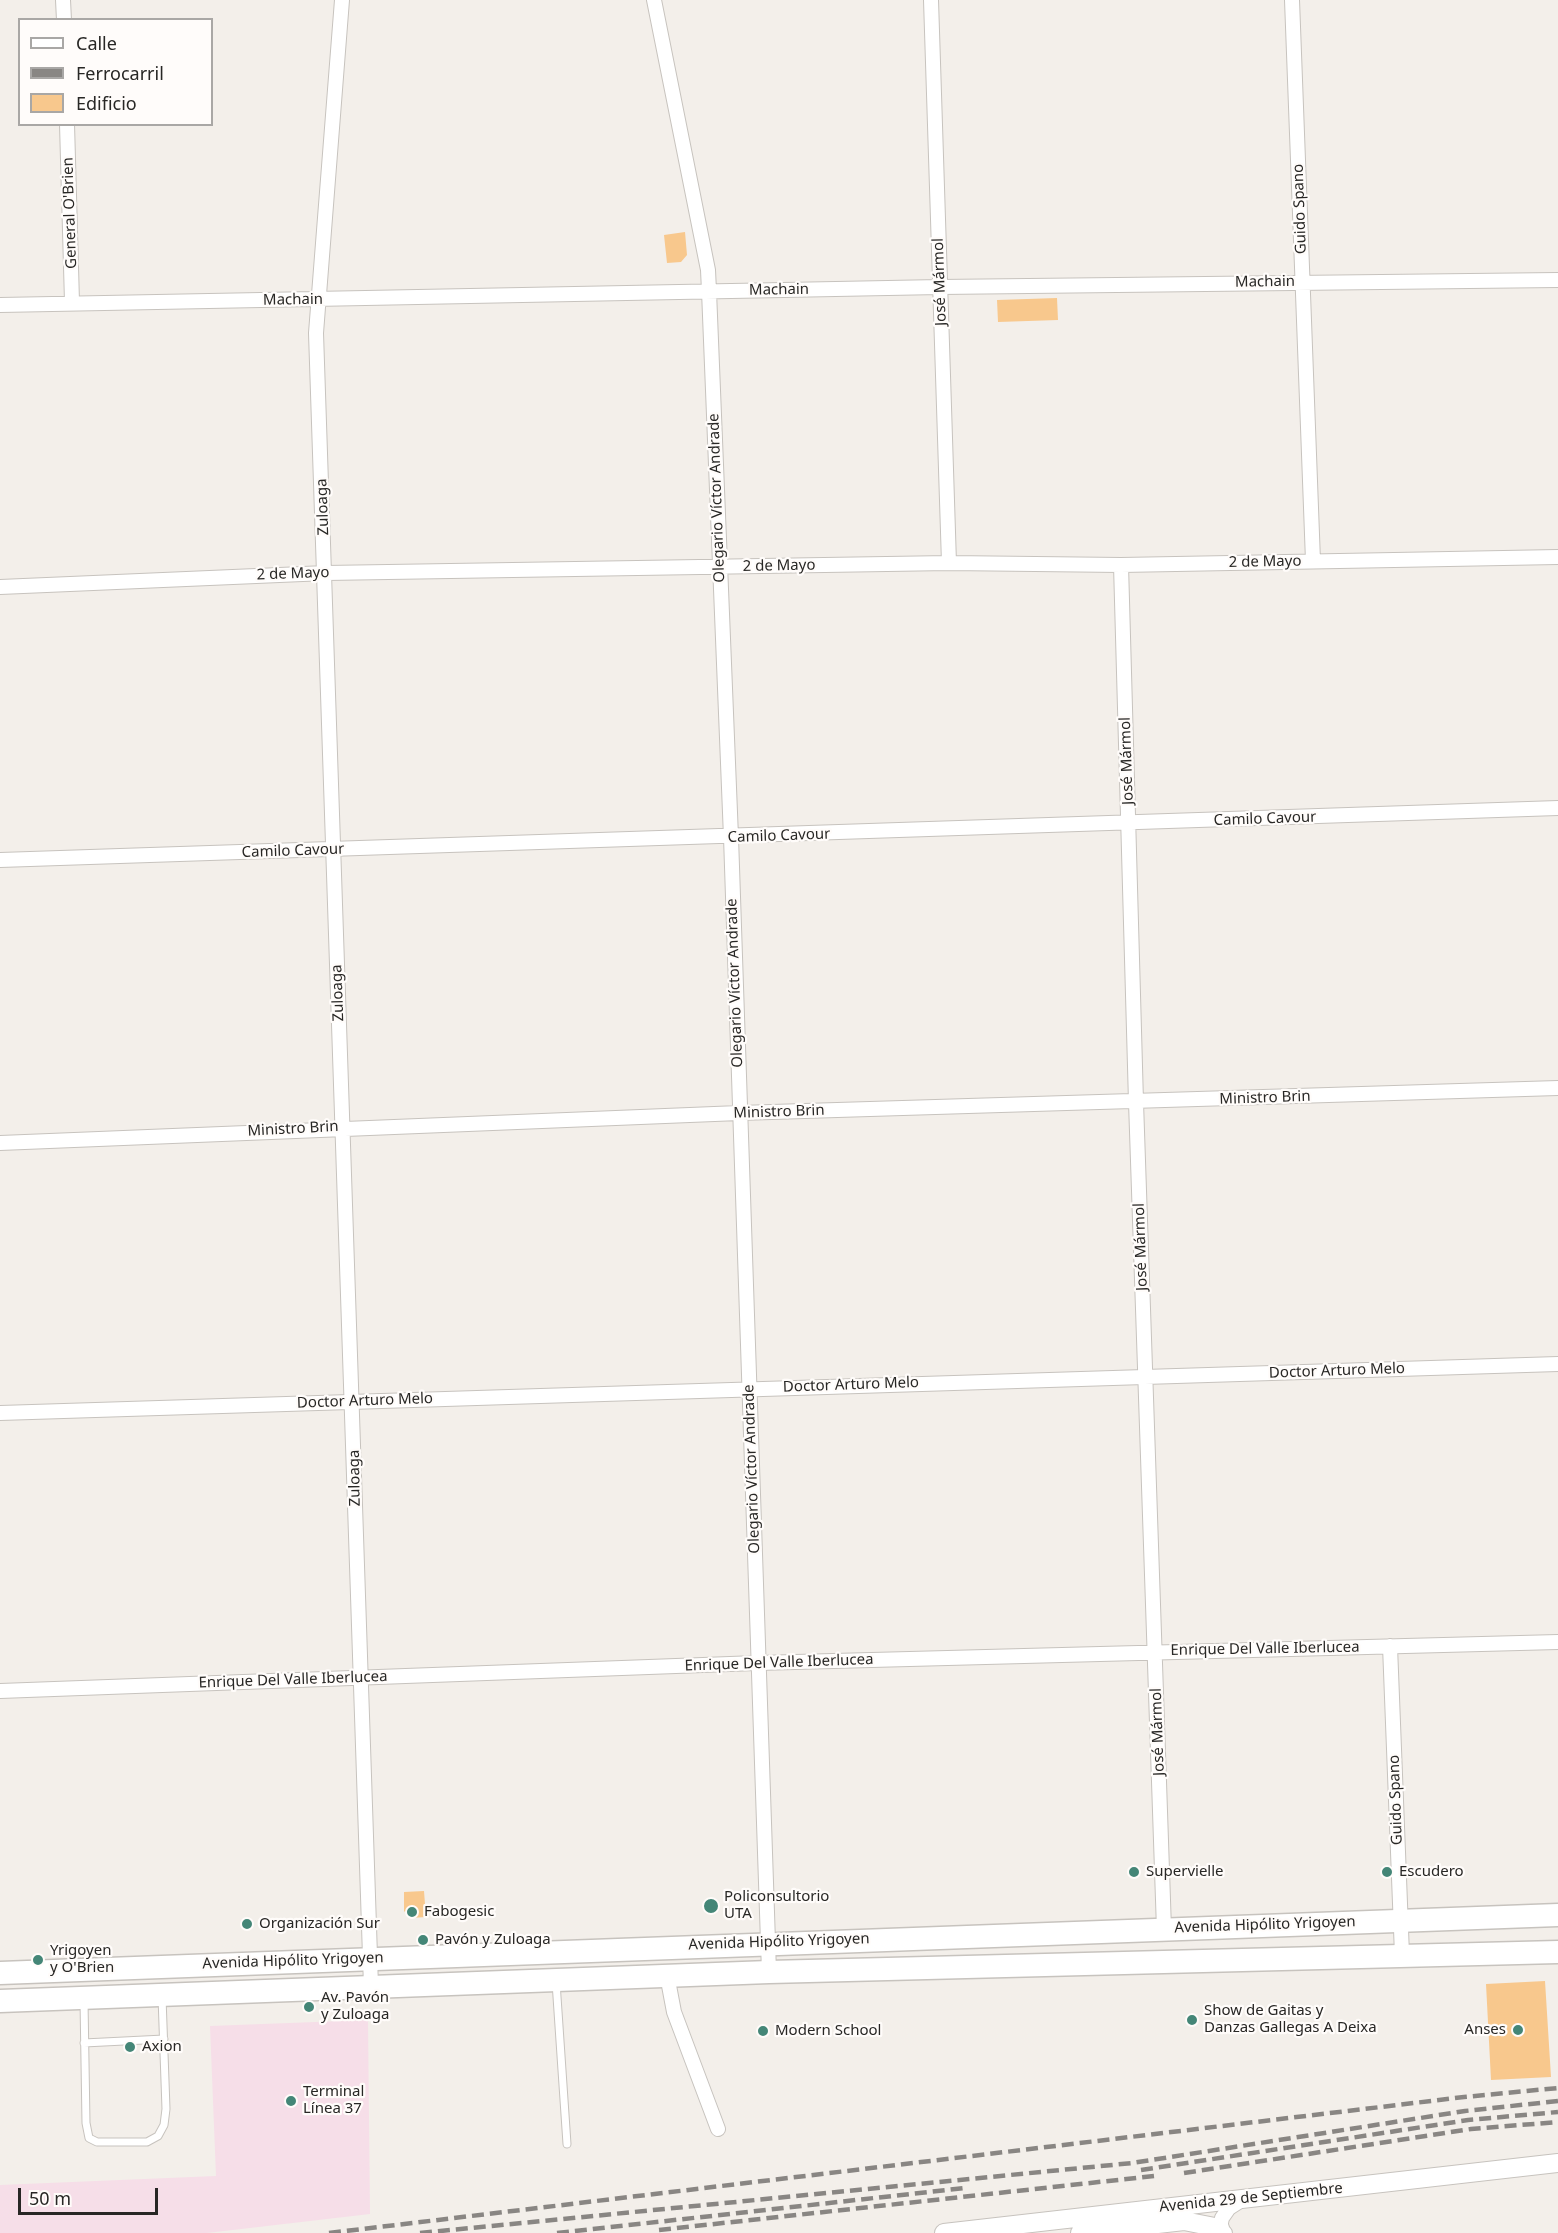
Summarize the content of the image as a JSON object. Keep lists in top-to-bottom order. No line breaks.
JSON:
{"streets":{"main road":["Avenida Hipólito Yrigoyen"],"street":["Guido Spano","General O'Brien","José Mármol","Machain","Olegario Víctor Andrade","Zuloaga","2 de Mayo","Camilo Cavour","Ministro Brin","Doctor Arturo Melo","Enrique Del Valle Iberlucea","Avenida 29 de Septiembre"]},"crossings":[["Guido Spano","Machain"],["Guido Spano","2 de Mayo"],["Guido Spano","Enrique Del Valle Iberlucea"],["Guido Spano","Avenida Hipólito Yrigoyen"],["General O'Brien","Machain"],["José Mármol","Machain"],["José Mármol","2 de Mayo"],["José Mármol","Camilo Cavour"],["José Mármol","Ministro Brin"],["José Mármol","Doctor Arturo Melo"],["José Mármol","Enrique Del Valle Iberlucea"],["José Mármol","Avenida Hipólito Yrigoyen"],["Machain","Olegario Víctor Andrade"],["Machain","Zuloaga"],["Olegario Víctor Andrade","2 de Mayo"],["Olegario Víctor Andrade","Camilo Cavour"],["Olegario Víctor Andrade","Ministro Brin"],["Olegario Víctor Andrade","Doctor Arturo Melo"],["Olegario Víctor Andrade","Enrique Del Valle Iberlucea"],["Olegario Víctor Andrade","Avenida Hipólito Yrigoyen"],["Zuloaga","2 de Mayo"],["Zuloaga","Camilo Cavour"],["Zuloaga","Ministro Brin"],["Zuloaga","Doctor Arturo Melo"],["Zuloaga","Enrique Del Valle Iberlucea"],["Zuloaga","Avenida Hipólito Yrigoyen"]],"places":["Supervielle","Escudero","Policonsultorio UTA","Fabogesic","Organización Sur","Pavón y Zuloaga","Yrigoyen y O'Brien","Av. Pavón y Zuloaga","Show de Gaitas y Danzas Gallegas A Deixa","Anses","Modern School","Axion","Terminal Línea 37"],"legend":["Calle","Ferrocarril","Edificio"],"scale_bar":"50 m"}
